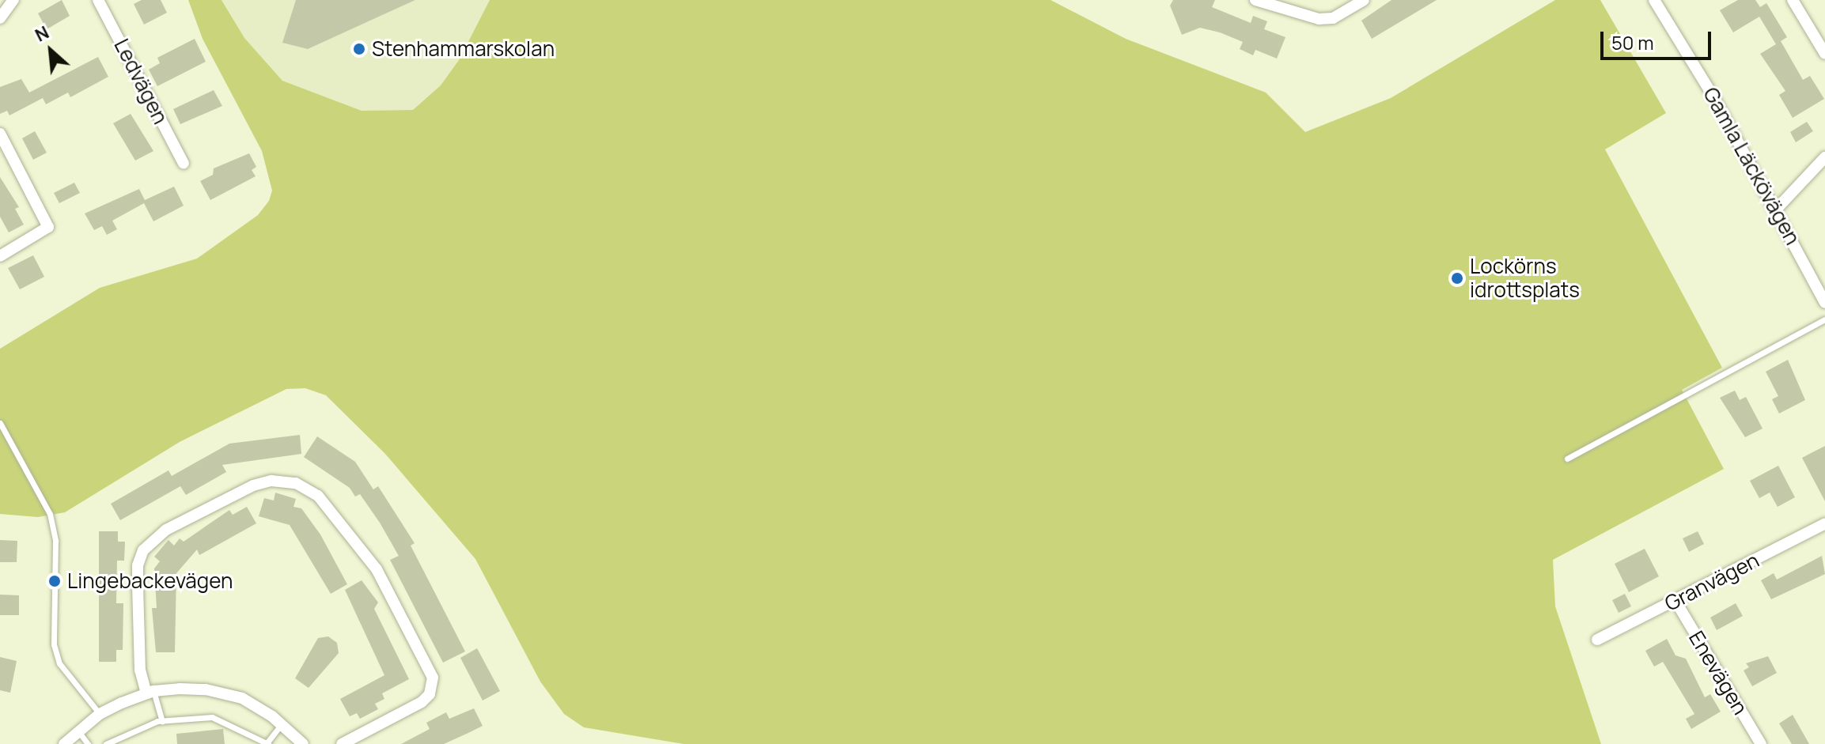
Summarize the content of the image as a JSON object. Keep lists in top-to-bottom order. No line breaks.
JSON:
{"streets":{"street":["Ledvägen","Gamla Läckövägen","Granvägen","Enevägen"]},"crossings":[["Granvägen","Enevägen"]],"places":["Stenhammarskolan","Lockörns idrottsplats","Lingebackevägen"],"scale_bar":"50 m","north":"top left"}
